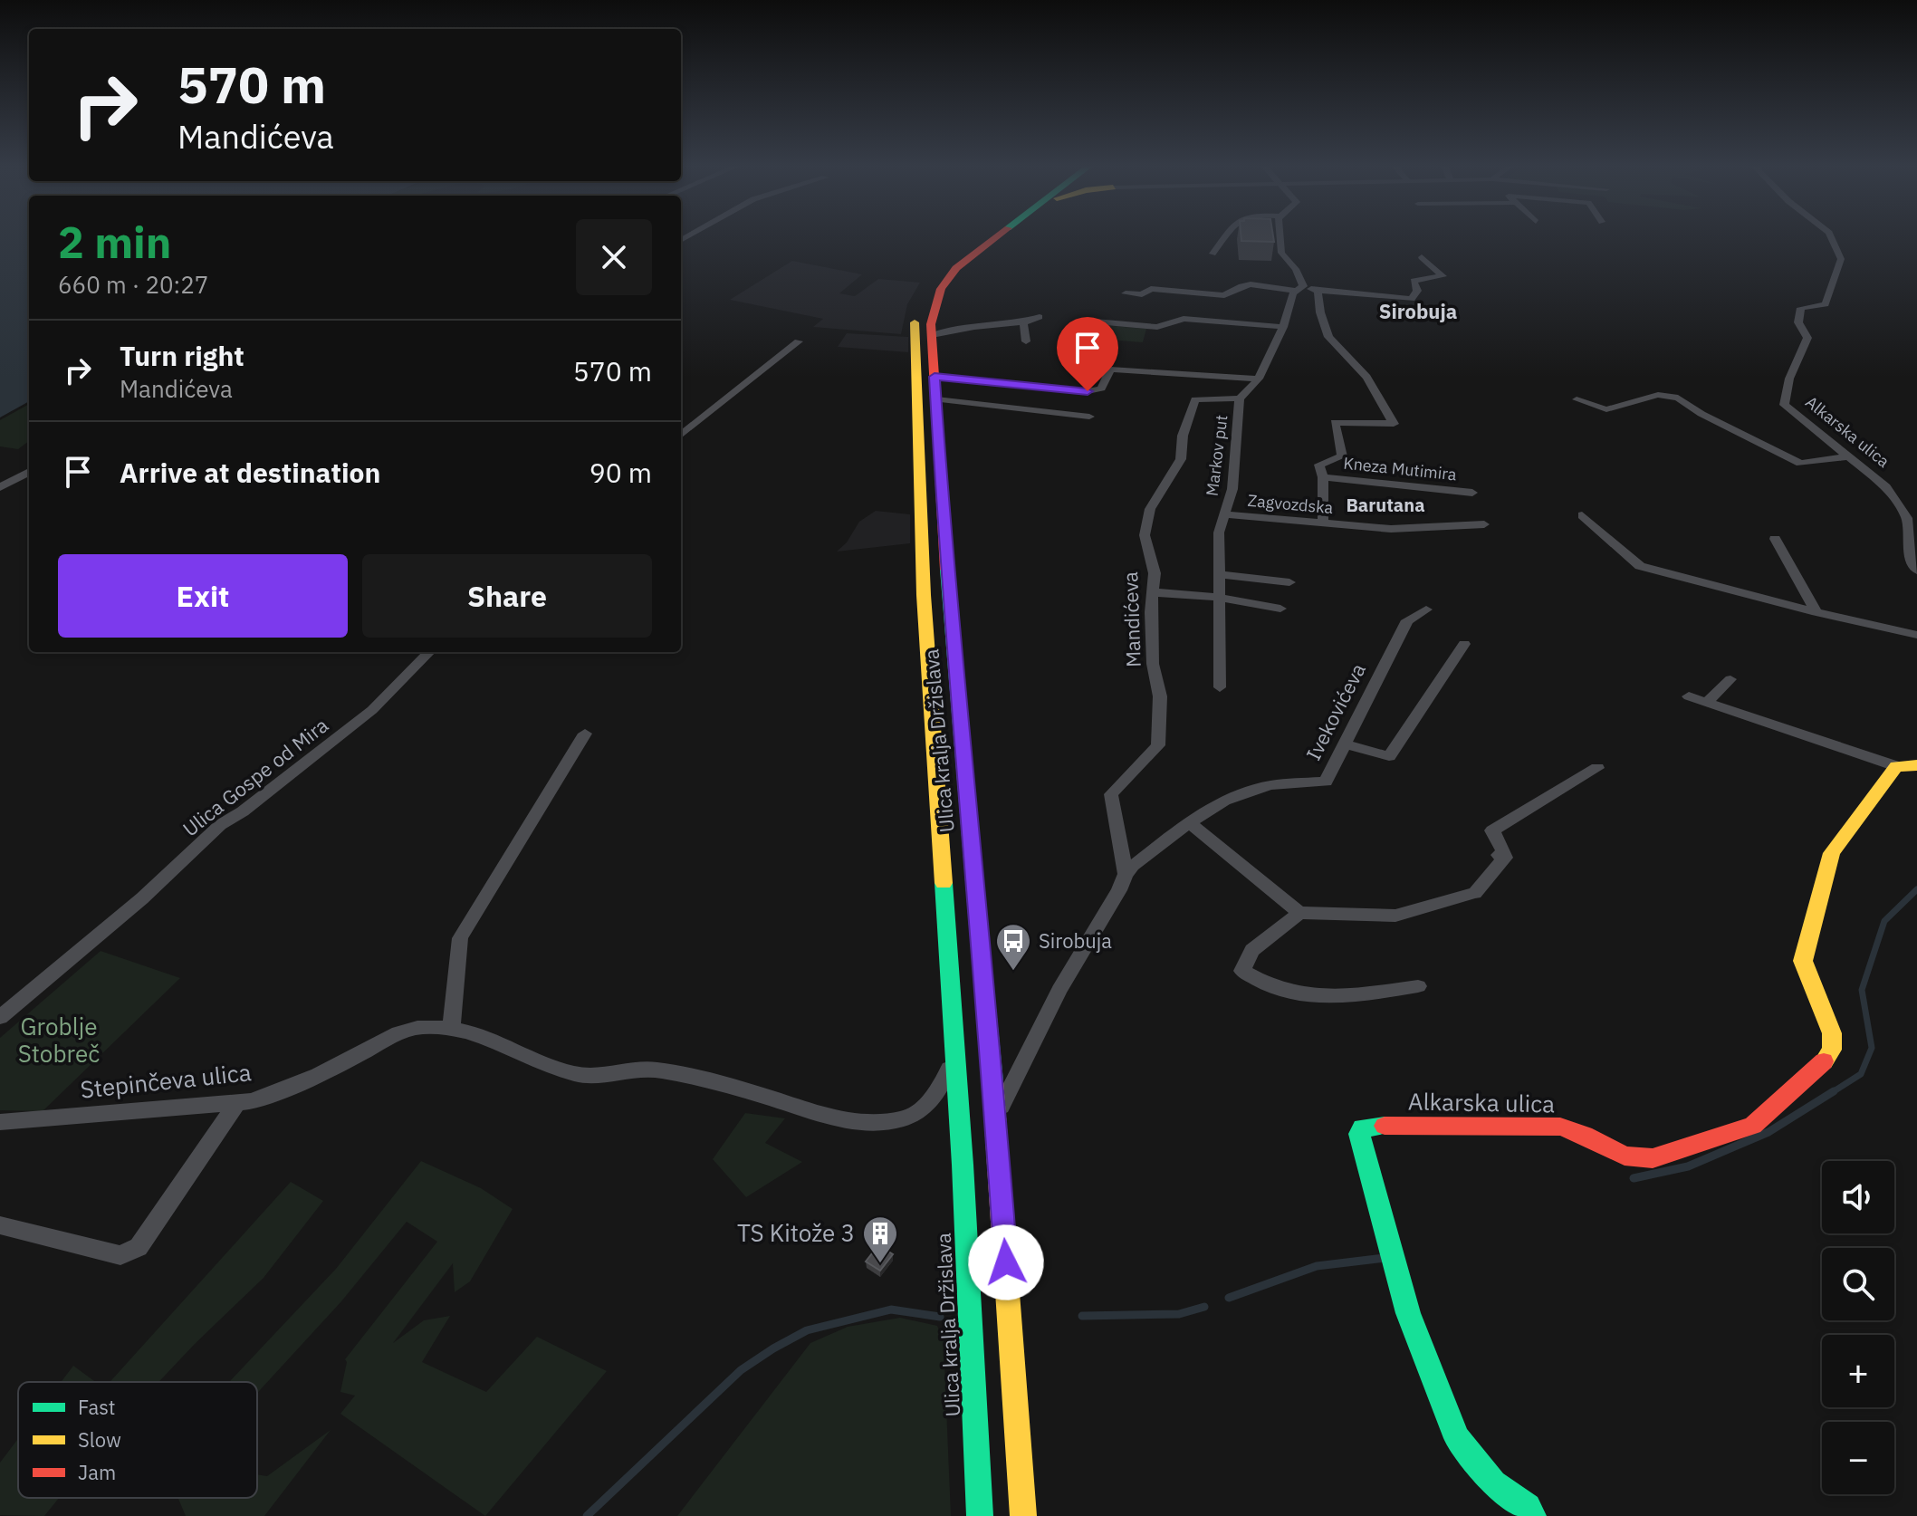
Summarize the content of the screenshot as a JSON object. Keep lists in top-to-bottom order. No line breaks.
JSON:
{"streets":{"main road":["Alkarska ulica","Ulica kralja Držislava"],"street":["Markov put","Kneza Mutimira","Zagvozdska","Mandićeva","Ivekovićeva","Ulica Gospe od Mira","Stepinčeva ulica"]},"crossings":[["Markov put","Zagvozdska"],["Markov put","Mandićeva"],["Kneza Mutimira","Zagvozdska"],["Mandićeva","Ivekovićeva"],["Ivekovićeva","Ulica kralja Držislava"],["Ulica kralja Držislava","Stepinčeva ulica"]],"districts":["Sirobuja","Barutana"],"parks":["Groblje Stobreč"],"places":{"bus stop":["Sirobuja"],"building":["TS Kitože 3"]},"legend":["Fast","Slow","Jam"],"page":{"turn":["570 m","Mandićeva"],"heading":["2 min","660 m · 20:27"],"list":[{"name":"Turn right","note":"Mandićeva","value":"570 m"},{"name":"Arrive at destination","value":"90 m"}],"buttons":["Exit","Share"],"map_buttons":["+","−"]}}
